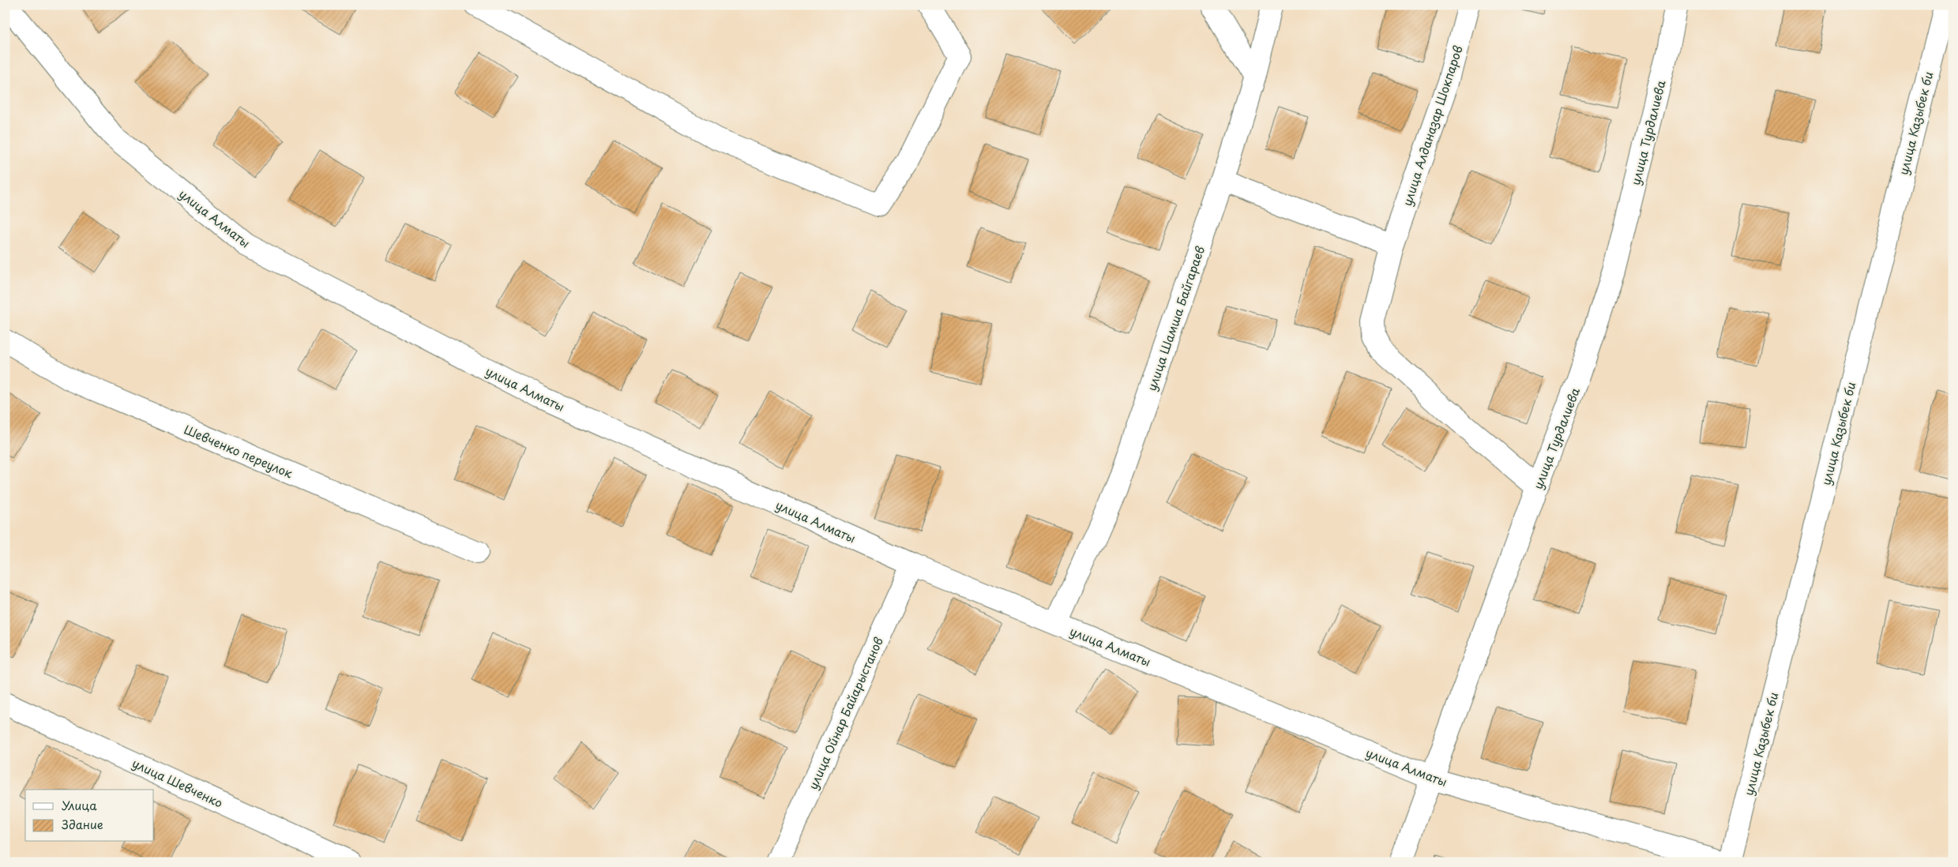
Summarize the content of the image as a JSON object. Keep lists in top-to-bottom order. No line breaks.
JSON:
{"streets":{"street":["улица Казыбек би","улица Алданазар Шокпаров","улица Турдалиева","улица Алматы","улица Шамша Байгараев","Шевченко переулок","улица Ойнар Байарыстанов","улица Шевченко"]},"crossings":[["улица Алданазар Шокпаров","улица Турдалиева"],["улица Турдалиева","улица Алматы"],["улица Алматы","улица Шамша Байгараев"],["улица Алматы","улица Ойнар Байарыстанов"]],"legend":["Улица","Здание"]}
